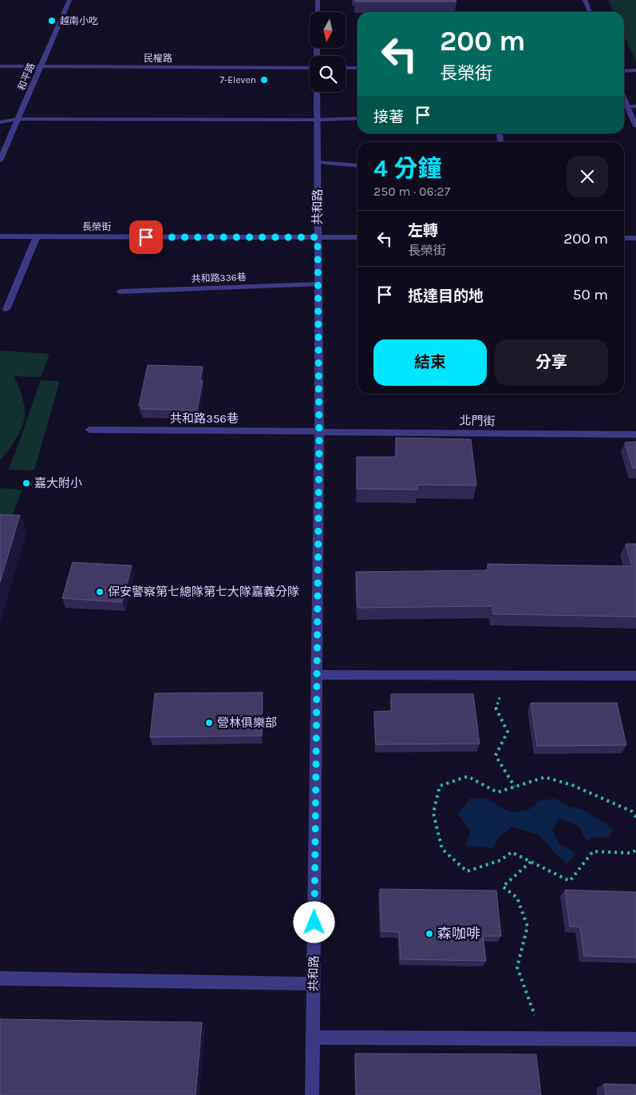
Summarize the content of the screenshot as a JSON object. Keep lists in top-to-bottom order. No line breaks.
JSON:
{"streets":{"street":["民權路","和平路","共和路","長榮街","共和路336巷","共和路356巷","北門街"]},"crossings":[["民權路","和平路"],["共和路","長榮街"],["共和路","共和路336巷"],["共和路","共和路356巷"],["共和路","北門街"],["共和路356巷","北門街"]],"places":["越南小吃","7-Eleven","嘉大附小","保安警察第七總隊第七大隊嘉義分隊","營林俱樂部","森咖啡"],"north":"bottom","page":{"turn":["200 m","長榮街"],"then":"接著","heading":["4 分鐘","250 m · 06:27"],"list":[{"name":"左轉","note":"長榮街","value":"200 m"},{"name":"抵達目的地","value":"50 m"}],"buttons":["結束","分享"]}}
